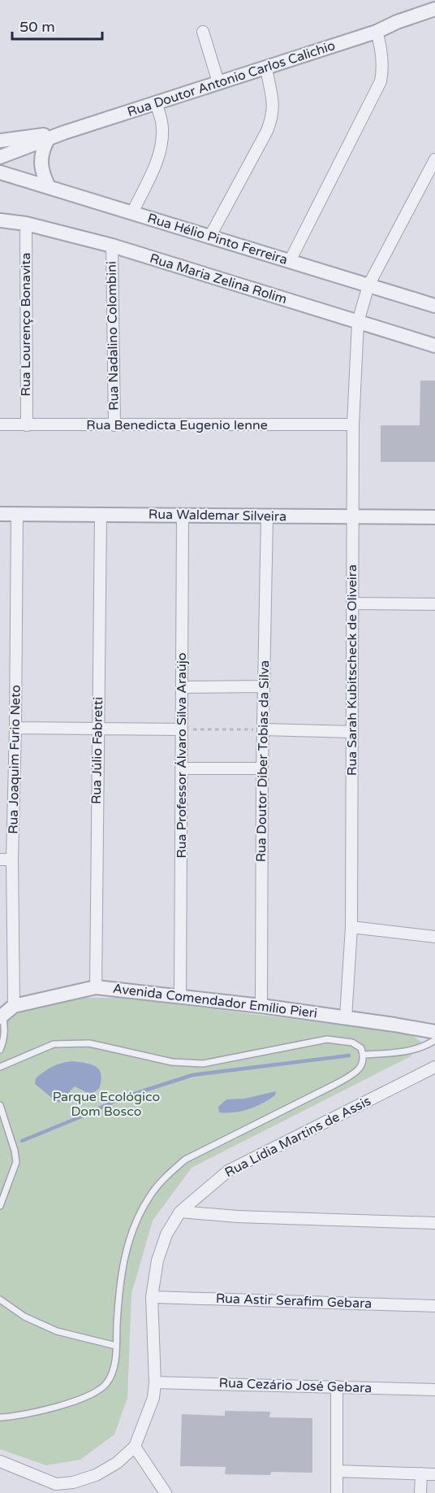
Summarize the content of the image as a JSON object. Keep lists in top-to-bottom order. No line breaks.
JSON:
{"streets":{"street":["Rua Doutor Antonio Carlos Calichio","Rua Hélio Pinto Ferreira","Rua Maria Zelina Rolim","Rua Lourenço Bonavita","Rua Nadalino Colombini","Rua Benedicta Eugenio Ienne","Rua Waldemar Silveira","Rua Sarah Kubitscheck de Oliveira","Rua Júlio Fabretti","Rua Professor Álvaro Silva Araújo","Rua Joaquim Furio Neto","Rua Doutor Diber Tobias da Silva","Avenida Comendador Emílio Pieri","Rua Lídia Martins de Assis","Rua Astir Serafim Gebara","Rua Cezário José Gebara"]},"crossings":[["Rua Hélio Pinto Ferreira","Rua Sarah Kubitscheck de Oliveira"],["Rua Maria Zelina Rolim","Rua Lourenço Bonavita"],["Rua Maria Zelina Rolim","Rua Nadalino Colombini"],["Rua Maria Zelina Rolim","Rua Sarah Kubitscheck de Oliveira"],["Rua Lourenço Bonavita","Rua Benedicta Eugenio Ienne"],["Rua Nadalino Colombini","Rua Benedicta Eugenio Ienne"],["Rua Benedicta Eugenio Ienne","Rua Sarah Kubitscheck de Oliveira"],["Rua Waldemar Silveira","Rua Sarah Kubitscheck de Oliveira"],["Rua Waldemar Silveira","Rua Júlio Fabretti"],["Rua Waldemar Silveira","Rua Professor Álvaro Silva Araújo"],["Rua Waldemar Silveira","Rua Joaquim Furio Neto"],["Rua Waldemar Silveira","Rua Doutor Diber Tobias da Silva"],["Rua Sarah Kubitscheck de Oliveira","Avenida Comendador Emílio Pieri"],["Rua Júlio Fabretti","Avenida Comendador Emílio Pieri"],["Rua Professor Álvaro Silva Araújo","Avenida Comendador Emílio Pieri"],["Rua Joaquim Furio Neto","Avenida Comendador Emílio Pieri"],["Rua Doutor Diber Tobias da Silva","Avenida Comendador Emílio Pieri"],["Rua Lídia Martins de Assis","Rua Astir Serafim Gebara"],["Rua Lídia Martins de Assis","Rua Cezário José Gebara"]],"parks":["Parque Ecológico Dom Bosco"],"scale_bar":"50 m"}
